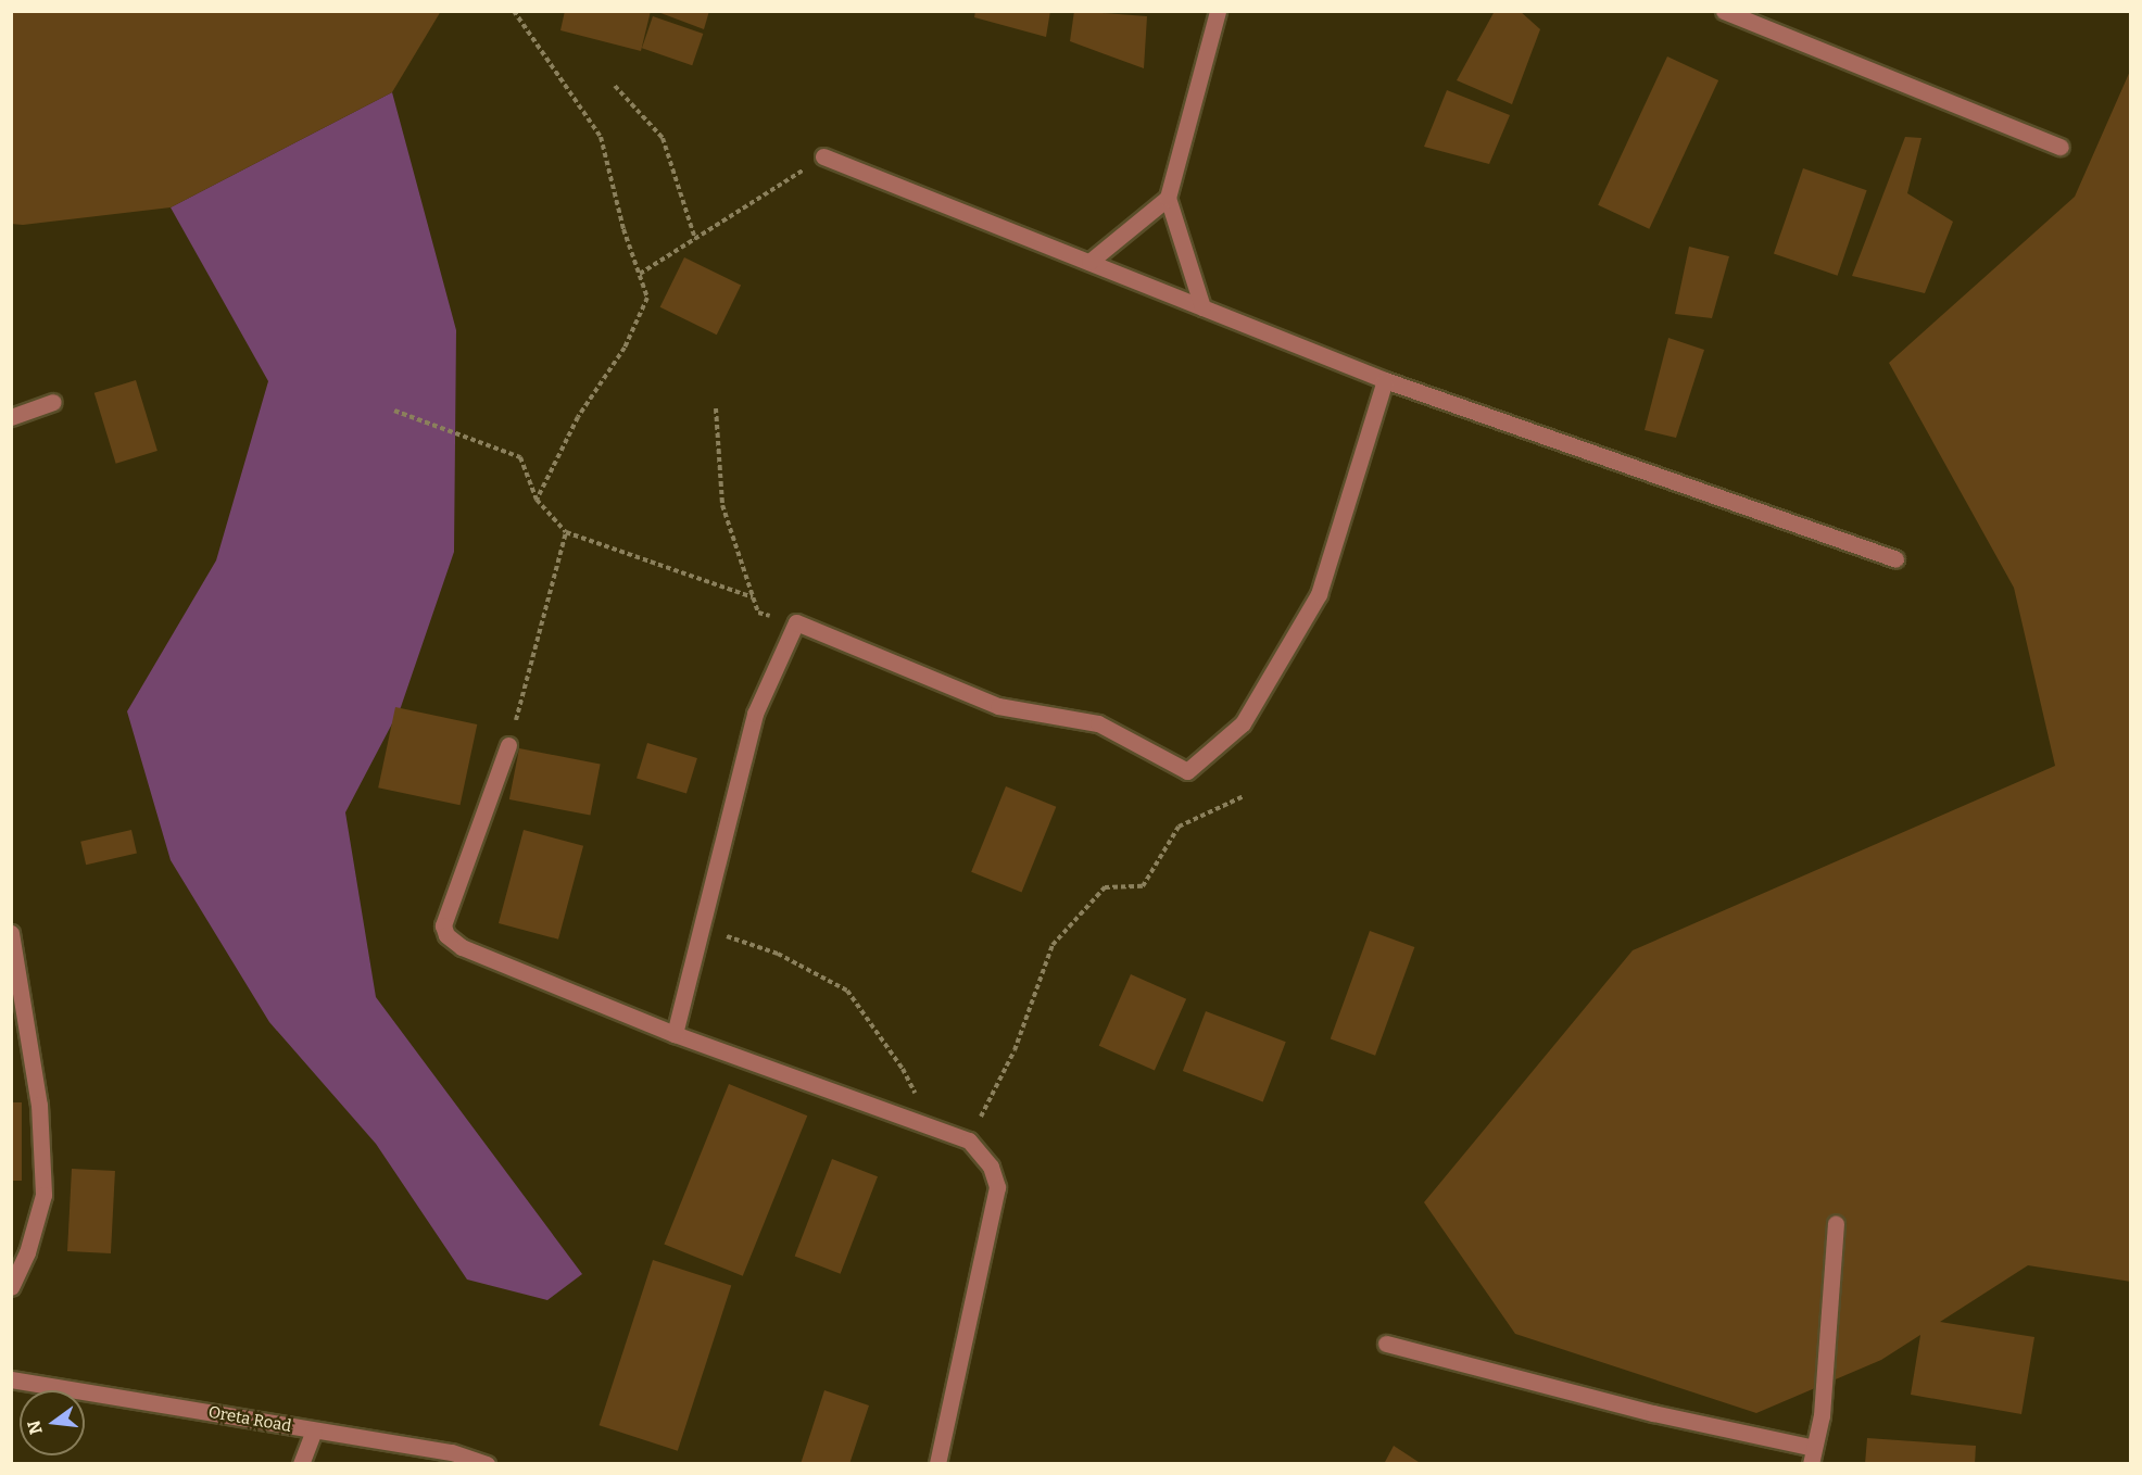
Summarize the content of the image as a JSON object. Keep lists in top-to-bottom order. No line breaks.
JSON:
{"streets":{"street":["Oreta Road"]},"north":"left"}
